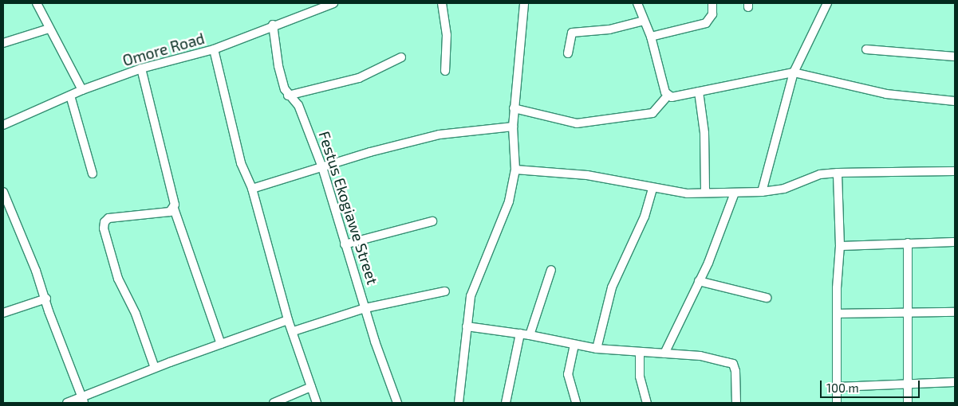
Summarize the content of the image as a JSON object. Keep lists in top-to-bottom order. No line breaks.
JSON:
{"streets":{"street":["Omore Road","Festus Ekogiawe Street"]},"crossings":[["Omore Road","Festus Ekogiawe Street"]],"scale_bar":"100 m"}
